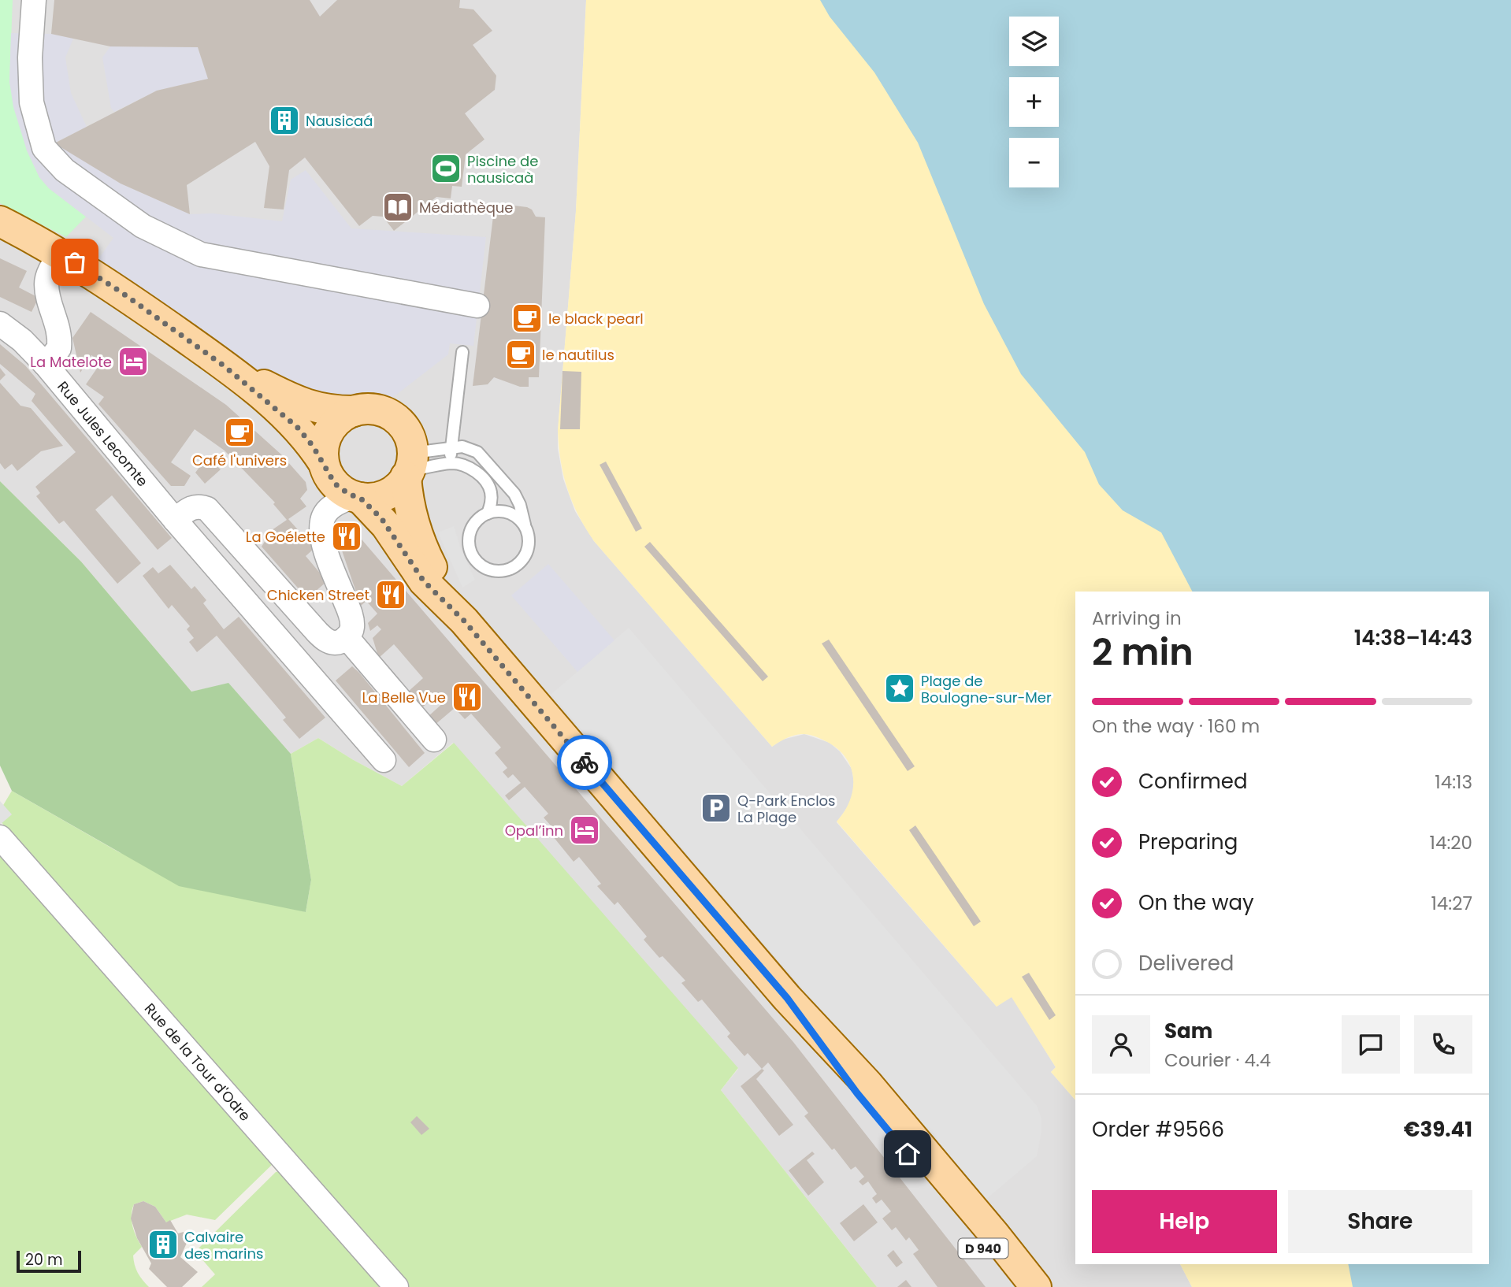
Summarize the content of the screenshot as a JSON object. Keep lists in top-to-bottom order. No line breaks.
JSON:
{"streets":{"main road":["D 940"],"street":["Rue Jules Lecomte","Rue de la Tour d'Odre"]},"places":{"building":["Nausicaá","Calvaire des marins"],"sports":["Piscine de nausicaà"],"library":["Médiathèque"],"cafe":["le black pearl","le nautilus","Café l'univers"],"hotel":["La Matelote","Opal’inn"],"restaurant":["La Goélette","Chicken Street","La Belle Vue"],"place":["Plage de Boulogne-sur-Mer"],"parking":["Q-Park Enclos La Plage"]},"scale_bar":"20 m","page":{"map_buttons":["+","−"],"heading":["2 min","Arriving in","14:38–14:43"],"panel":["Sam","Courier · 4.4","Order #9566","€39.41"],"bar":"On the way · 160 m","list":[["Confirmed","14:13"],["Preparing","14:20"],["On the way","14:27"],"Delivered"],"buttons":["Help","Share"],"scale":"20 m"}}
